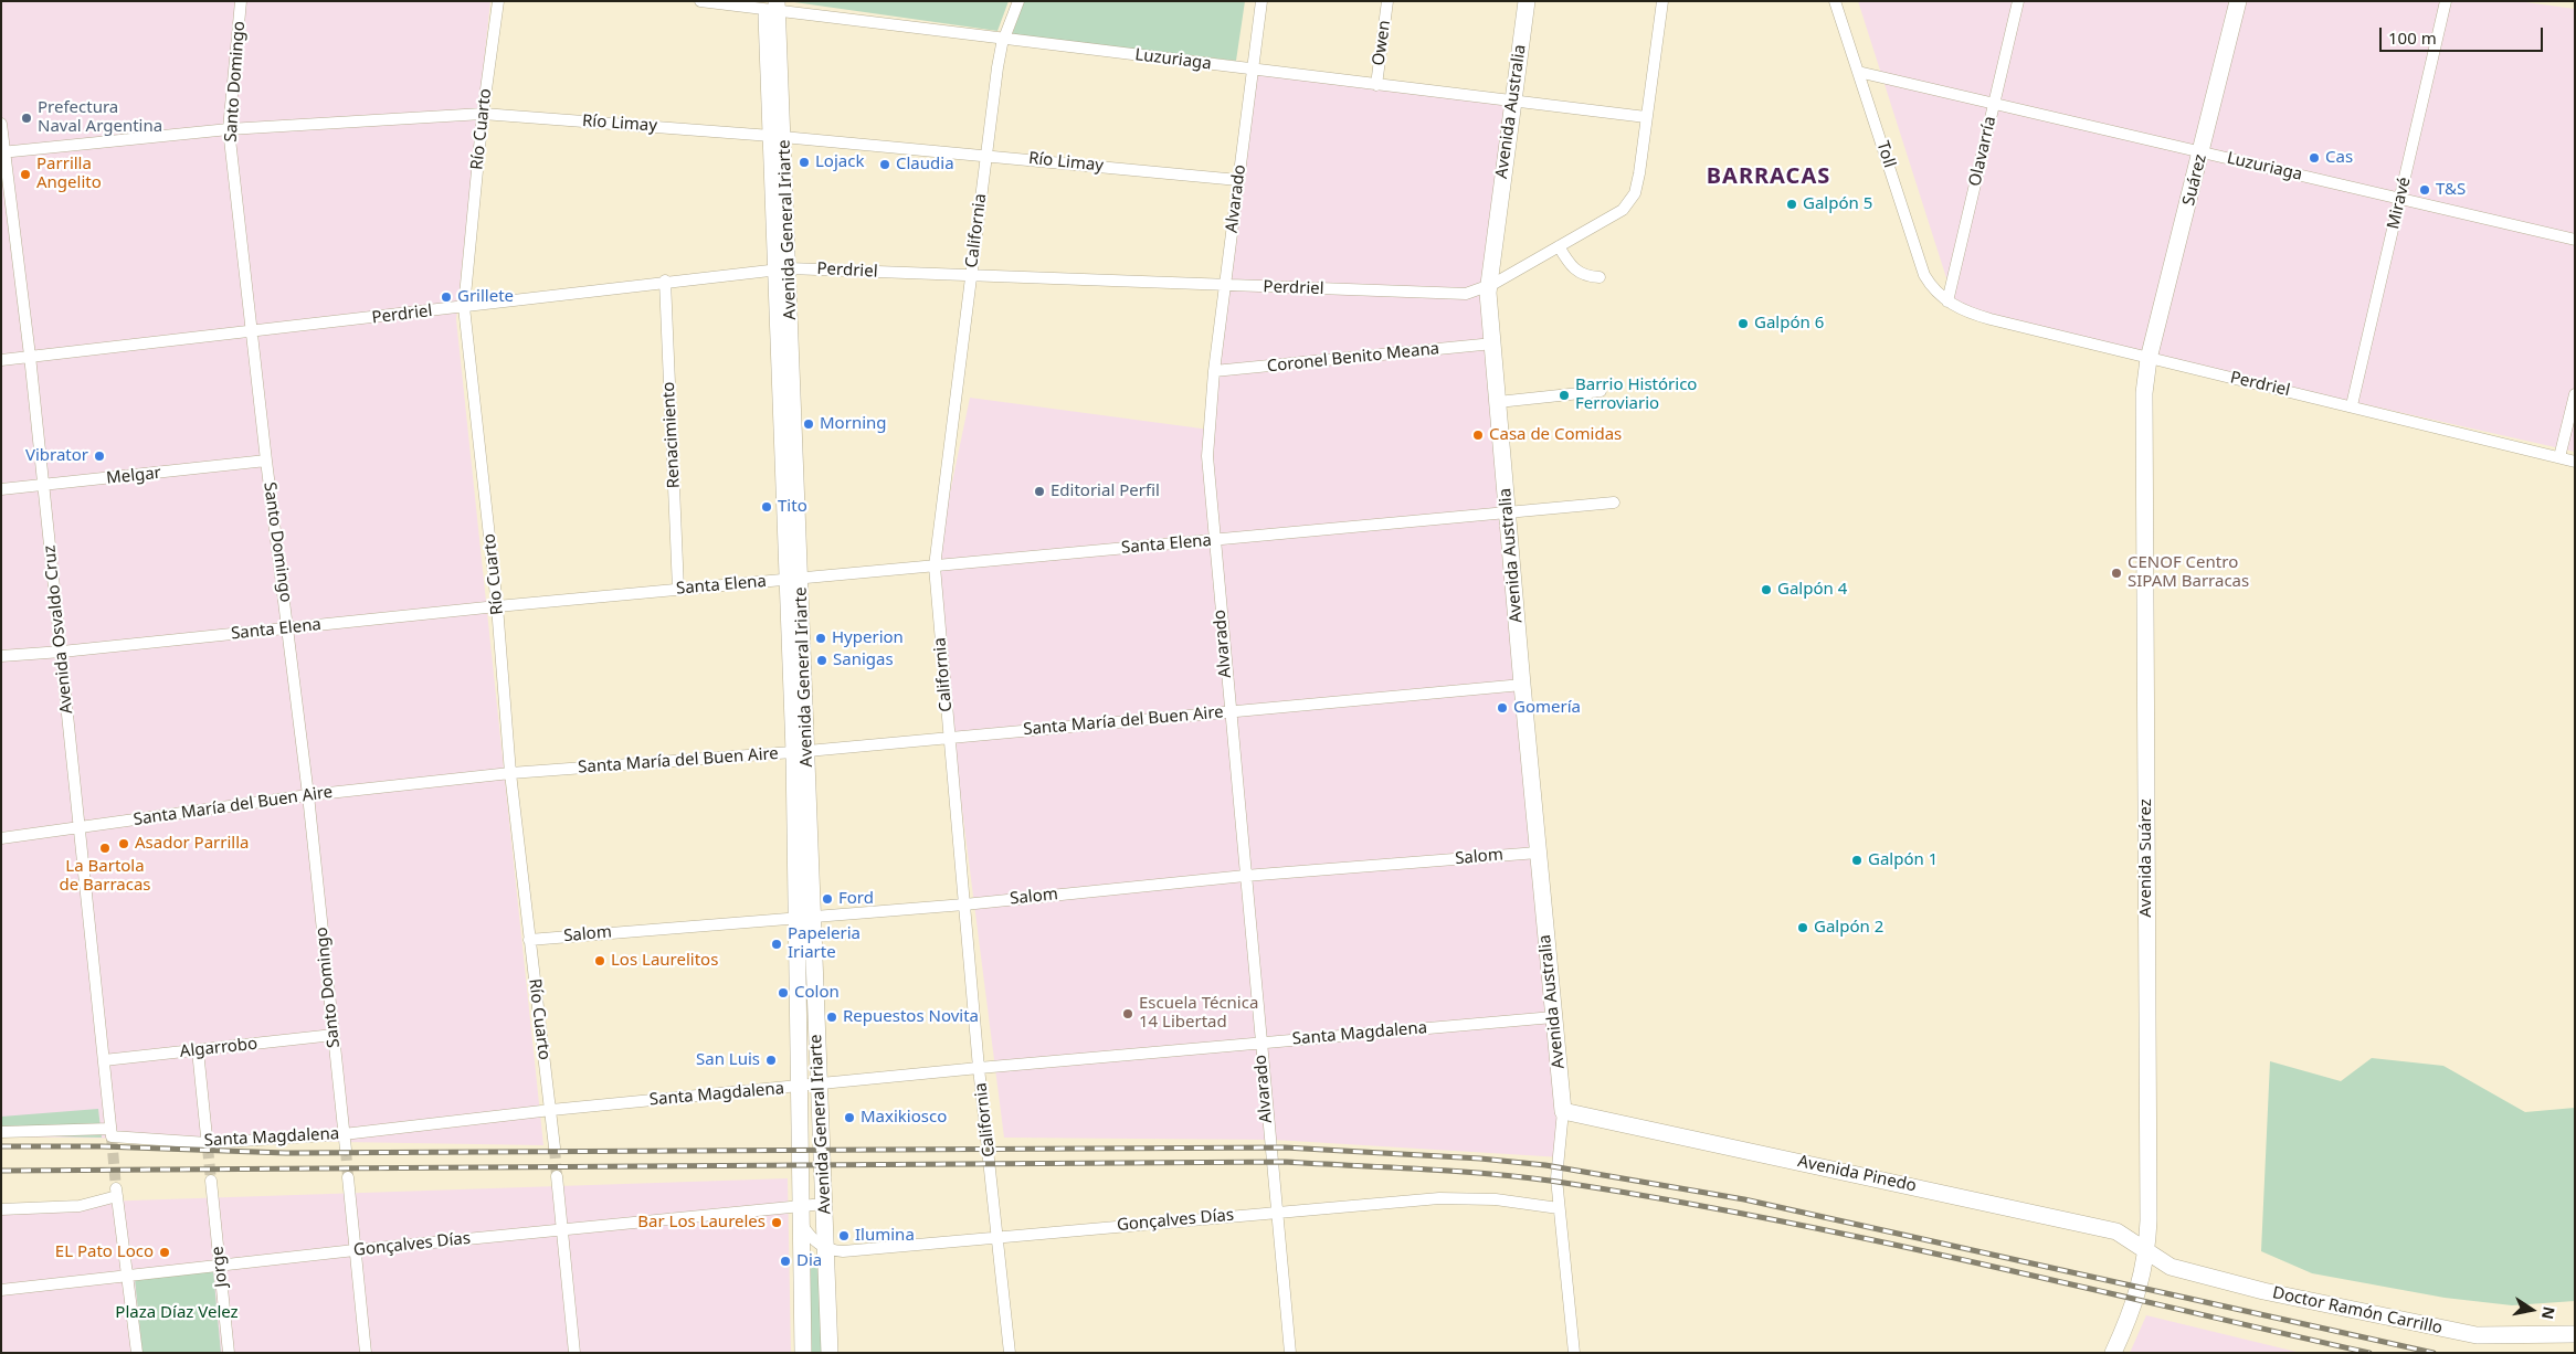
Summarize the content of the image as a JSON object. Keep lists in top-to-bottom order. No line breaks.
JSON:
{"streets":{"main road":["Avenida Australia","Suárez","Avenida General Iriarte","Avenida Suárez","Avenida Pinedo","Doctor Ramón Carrillo"],"street":["Owen","Luzuriaga","Santo Domingo","Río Limay","Río Cuarto","Olavarría","Toll","Alvarado","Miravé","California","Perdriel","Coronel Benito Meana","Renacimiento","Melgar","Santa Elena","Avenida Osvaldo Cruz","Santa María del Buen Aire","Salom","Santa Magdalena","Algarrobo","Gonçalves Días","Jorge"]},"crossings":[["Owen","Luzuriaga"],["Luzuriaga","Avenida Australia"],["Luzuriaga","Olavarría"],["Luzuriaga","Toll"],["Luzuriaga","Suárez"],["Luzuriaga","Alvarado"],["Luzuriaga","Miravé"],["Luzuriaga","Avenida General Iriarte"],["Luzuriaga","California"],["Luzuriaga","Perdriel"],["Santo Domingo","Río Limay"],["Santo Domingo","Perdriel"],["Santo Domingo","Melgar"],["Santo Domingo","Santa Elena"],["Santo Domingo","Santa María del Buen Aire"],["Santo Domingo","Santa Magdalena"],["Santo Domingo","Algarrobo"],["Avenida Australia","Perdriel"],["Avenida Australia","Coronel Benito Meana"],["Avenida Australia","Santa Elena"],["Avenida Australia","Santa María del Buen Aire"],["Avenida Australia","Salom"],["Avenida Australia","Santa Magdalena"],["Avenida Australia","Avenida Pinedo"],["Río Limay","Río Cuarto"],["Río Limay","Alvarado"],["Río Limay","Avenida General Iriarte"],["Río Limay","California"],["Río Limay","Avenida Osvaldo Cruz"],["Río Cuarto","Perdriel"],["Río Cuarto","Santa Elena"],["Río Cuarto","Santa María del Buen Aire"],["Río Cuarto","Salom"],["Río Cuarto","Santa Magdalena"],["Olavarría","Toll"],["Olavarría","Perdriel"],["Toll","Perdriel"],["Suárez","Perdriel"],["Suárez","Avenida Suárez"],["Alvarado","Perdriel"],["Alvarado","Coronel Benito Meana"],["Alvarado","Santa Elena"],["Alvarado","Santa María del Buen Aire"],["Alvarado","Salom"],["Alvarado","Santa Magdalena"],["Alvarado","Gonçalves Días"],["Miravé","Perdriel"],["Avenida General Iriarte","Perdriel"],["Avenida General Iriarte","Santa Elena"],["Avenida General Iriarte","Santa María del Buen Aire"],["Avenida General Iriarte","Salom"],["Avenida General Iriarte","Santa Magdalena"],["Avenida General Iriarte","Gonçalves Días"],["California","Perdriel"],["California","Santa Elena"],["California","Santa María del Buen Aire"],["California","Salom"],["California","Santa Magdalena"],["California","Gonçalves Días"],["Perdriel","Renacimiento"],["Perdriel","Avenida Osvaldo Cruz"],["Perdriel","Avenida Suárez"],["Renacimiento","Santa Elena"],["Melgar","Avenida Osvaldo Cruz"],["Santa Elena","Avenida Osvaldo Cruz"],["Avenida Osvaldo Cruz","Santa María del Buen Aire"],["Avenida Osvaldo Cruz","Santa Magdalena"],["Avenida Osvaldo Cruz","Algarrobo"],["Avenida Suárez","Avenida Pinedo"],["Avenida Suárez","Doctor Ramón Carrillo"],["Avenida Pinedo","Doctor Ramón Carrillo"],["Gonçalves Días","Jorge"]],"districts":["BARRACAS"],"parks":["Plaza Díaz Velez"],"places":["Prefectura Naval Argentina","Cas","Lojack","Claudia","Parrilla Angelito","T&S","Galpón 5","Grillete","Galpón 6","Barrio Histórico Ferroviario","Morning","Casa de Comidas","Vibrator","Editorial Perfil","Tito","CENOF Centro SIPAM Barracas","Galpón 4","Hyperion","Sanigas","Gomería","Asador Parrilla","La Bartola de Barracas","Galpón 1","Ford","Galpón 2","Papeleria Iriarte","Los Laurelitos","Colon","Escuela Técnica 14 Libertad","Repuestos Novita","San Luis","Maxikiosco","Bar Los Laureles","Ilumina","EL Pato Loco","Dia"],"scale_bar":"100 m","north":"right"}
